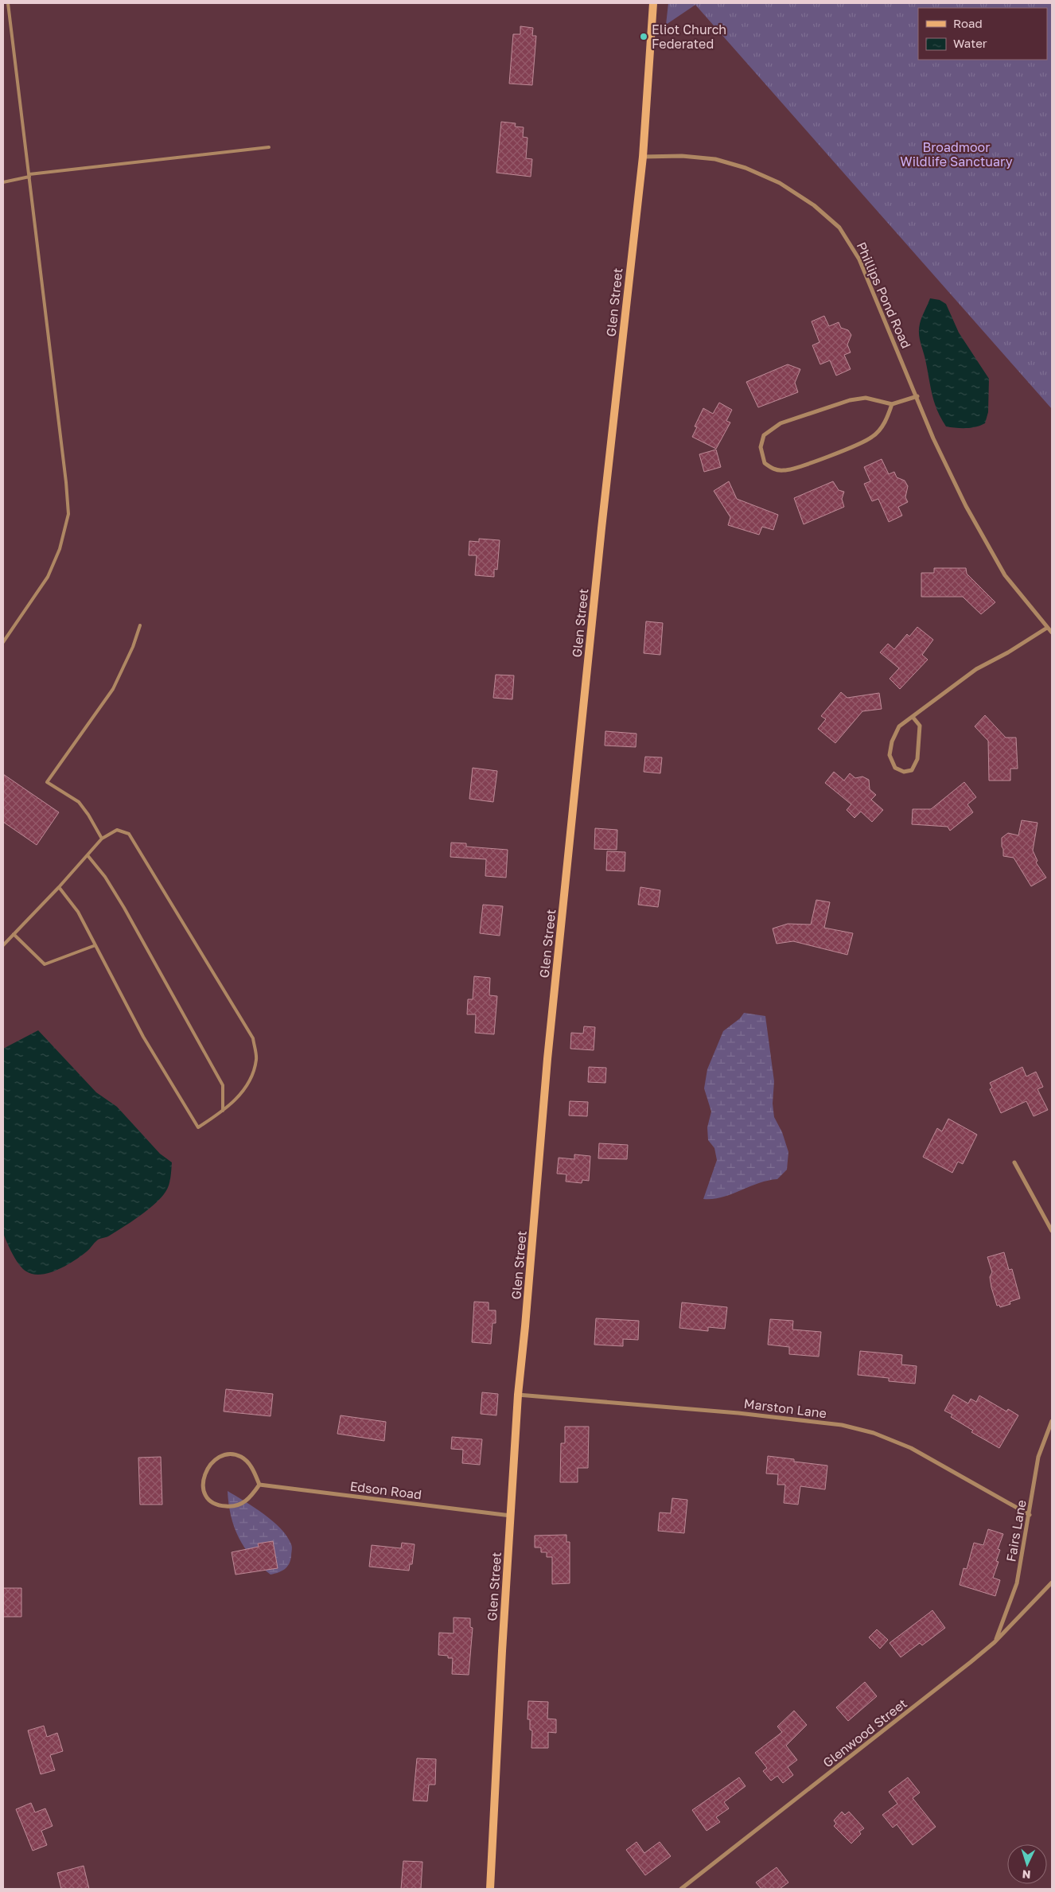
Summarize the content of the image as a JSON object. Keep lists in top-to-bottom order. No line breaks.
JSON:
{"streets":{"street":["Phillips Pond Road","Glen Street","Marston Lane","Edson Road","Fairs Lane","Glenwood Street"]},"crossings":[["Phillips Pond Road","Glen Street"],["Glen Street","Marston Lane"],["Glen Street","Edson Road"],["Marston Lane","Fairs Lane"],["Fairs Lane","Glenwood Street"]],"parks":["Broadmoor Wildlife Sanctuary"],"places":["Eliot Church Federated"],"legend":["Road","Water"],"north":"bottom"}
